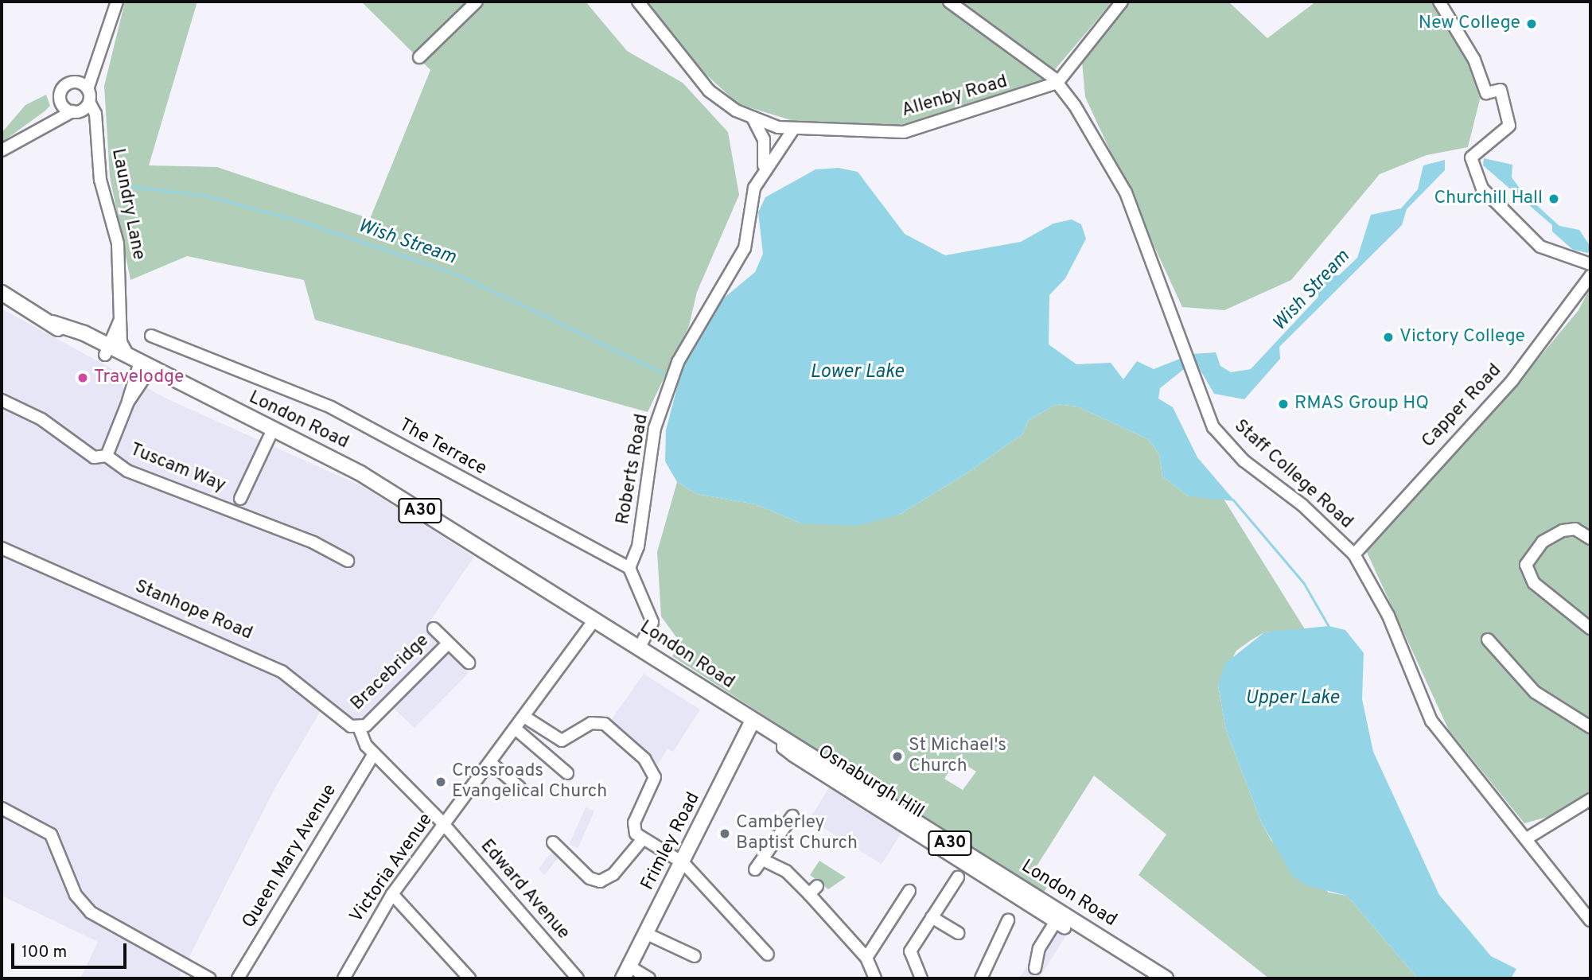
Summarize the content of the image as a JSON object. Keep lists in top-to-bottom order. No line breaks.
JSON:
{"streets":{"main road":["London Road","A30","Frimley Road"],"street":["Allenby Road","Laundry Lane","Capper Road","The Terrace","Tuscam Way","Roberts Road","Staff College Road","Stanhope Road","Bracebridge","Queen Mary Avenue","Victoria Avenue","Edward Avenue"]},"crossings":[["Allenby Road","Staff College Road"],["Laundry Lane","London Road"],["Capper Road","Staff College Road"],["London Road","Frimley Road"],["London Road","Victoria Avenue"],["The Terrace","Roberts Road"],["Stanhope Road","Bracebridge"],["Victoria Avenue","Edward Avenue"]],"water":["Wish Stream","Lower Lake","Upper Lake"],"places":["New College","Churchill Hall","Victory College","Travelodge","RMAS Group HQ","St Michael's Church","Crossroads Evangelical Church","Camberley Baptist Church"],"scale_bar":"100 m"}
